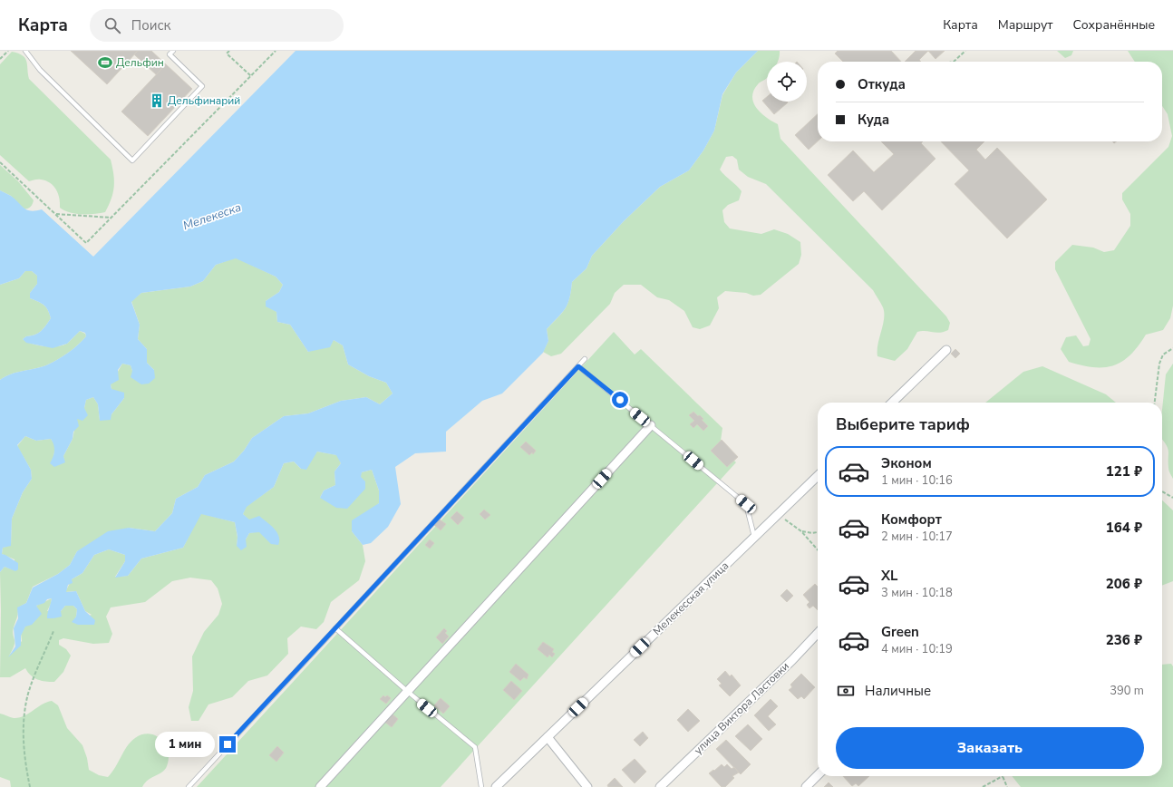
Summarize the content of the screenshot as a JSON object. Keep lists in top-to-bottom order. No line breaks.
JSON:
{"streets":{"street":["Мелекесская улица","улица Виктора Ластовки"]},"water":["Мелекеска"],"places":{"sports":["Дельфин"],"building":["Дельфинарий"]},"page":{"header":"Карта","search":"Поиск","nav":["Карта","Маршрут","Сохранённые"],"banner":["Откуда","Куда"],"heading":"Выберите тариф","list":[{"name":"Эконом","note":"1 мин · 10:16","value":"121 ₽"},{"name":"Комфорт","note":"2 мин · 10:17","value":"164 ₽"},{"name":"XL","note":"3 мин · 10:18","value":"206 ₽"},{"name":"Green","note":"4 мин · 10:19","value":"236 ₽"}],"pay":["Наличные","390 m"],"buttons":"Заказать","bubble":"1 мин"}}
